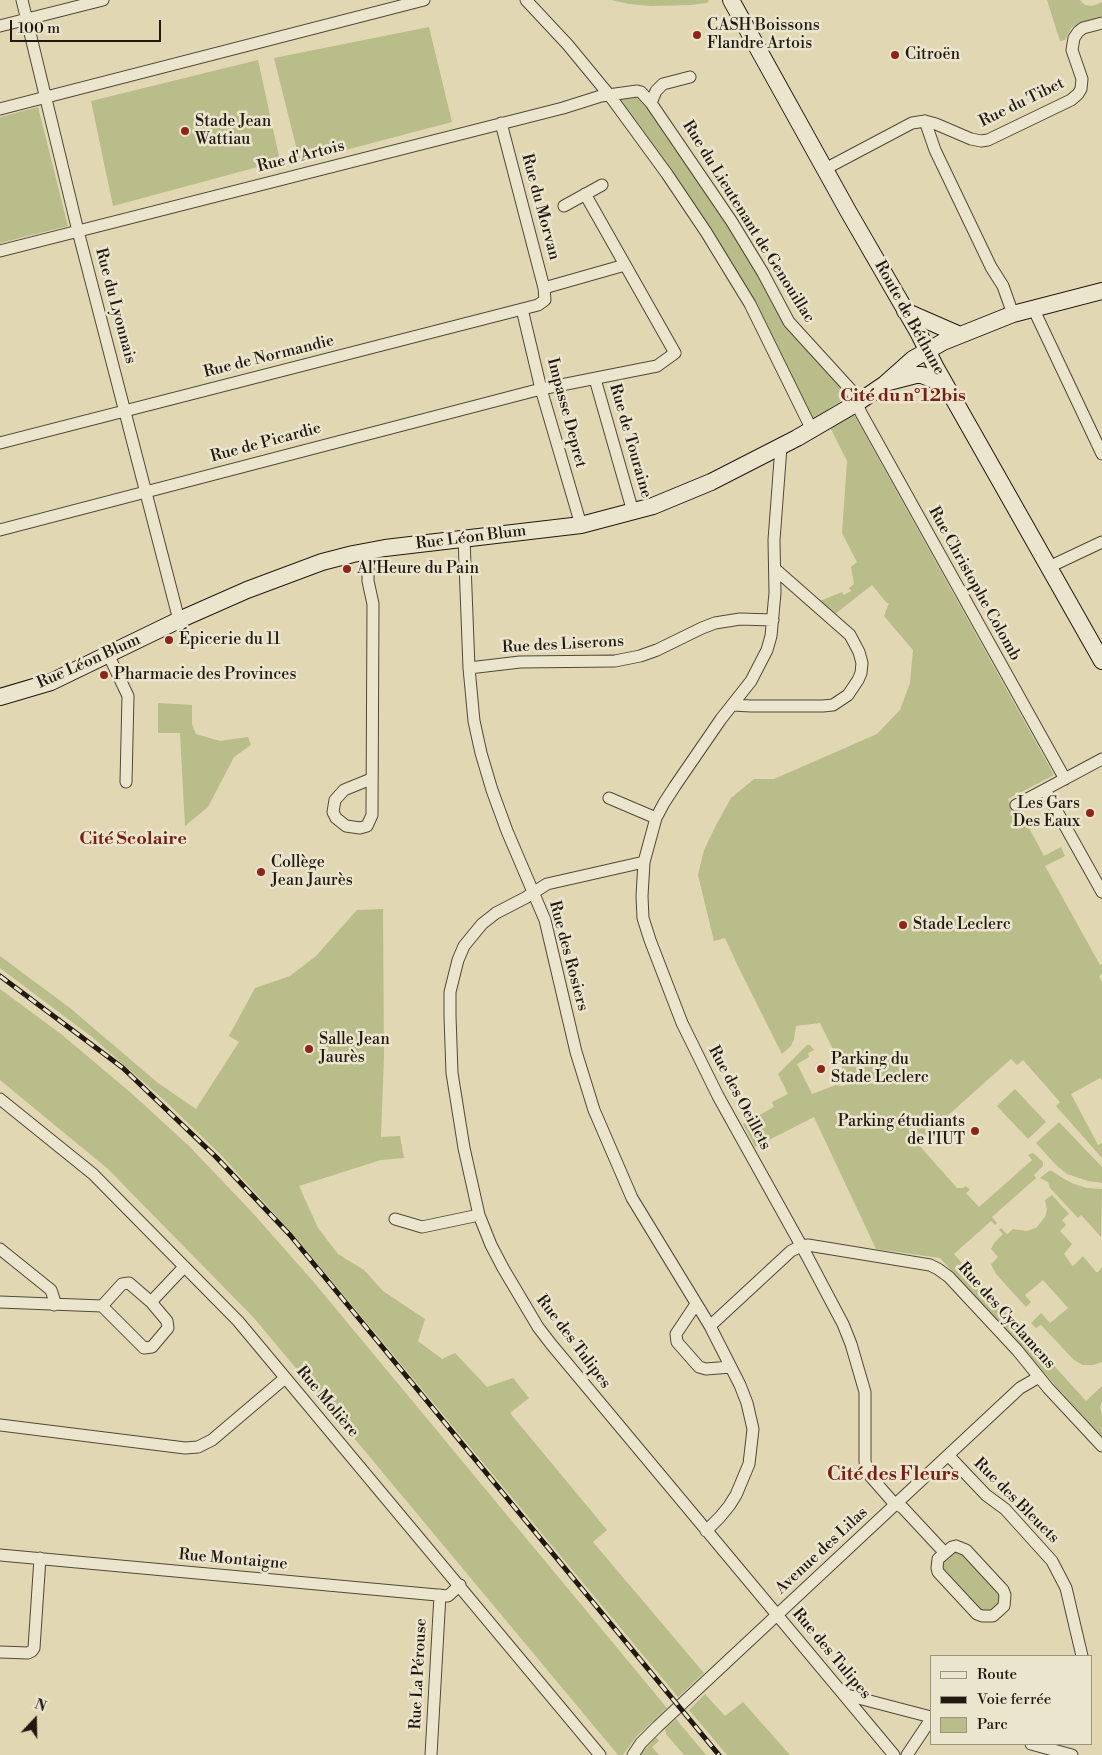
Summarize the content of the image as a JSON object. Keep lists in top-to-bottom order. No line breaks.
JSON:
{"streets":{"street":["Rue du Tibet","Rue d'Artois","Rue du Morvan","Rue du Lieutenant de Genouillac","Rue du Lyonnais","Route de Béthune","Rue de Normandie","Impasse Depret","Rue de Touraine","Rue de Picardie","Rue Léon Blum","Rue Christophe Colomb","Rue des Liserons","Rue des Rosiers","Rue des Oeillets","Rue des Cyclamens","Rue des Tulipes","Rue Molière","Rue des Bleuets","Avenue des Lilas","Rue Montaigne","Rue La Pérouse"]},"crossings":[["Rue d'Artois","Rue du Morvan"],["Rue d'Artois","Rue du Lieutenant de Genouillac"],["Rue d'Artois","Rue du Lyonnais"],["Rue du Morvan","Rue de Normandie"],["Rue du Lieutenant de Genouillac","Rue Léon Blum"],["Rue du Lieutenant de Genouillac","Rue Christophe Colomb"],["Rue du Lyonnais","Rue de Normandie"],["Rue du Lyonnais","Rue de Picardie"],["Rue du Lyonnais","Rue Léon Blum"],["Route de Béthune","Rue Léon Blum"],["Rue de Normandie","Impasse Depret"],["Rue de Normandie","Rue de Touraine"],["Impasse Depret","Rue de Touraine"],["Impasse Depret","Rue de Picardie"],["Impasse Depret","Rue Léon Blum"],["Rue de Touraine","Rue de Picardie"],["Rue de Touraine","Rue Léon Blum"],["Rue Léon Blum","Rue Christophe Colomb"],["Rue Léon Blum","Rue des Rosiers"],["Rue Léon Blum","Rue des Oeillets"],["Rue des Liserons","Rue des Rosiers"],["Rue des Liserons","Rue des Oeillets"],["Rue des Rosiers","Rue des Tulipes"],["Rue des Oeillets","Rue des Cyclamens"],["Rue des Oeillets","Rue des Tulipes"],["Rue des Oeillets","Avenue des Lilas"],["Rue des Cyclamens","Avenue des Lilas"],["Rue des Tulipes","Avenue des Lilas"],["Rue Molière","Rue Montaigne"],["Rue des Bleuets","Avenue des Lilas"],["Rue Montaigne","Rue La Pérouse"]],"districts":["Cité du n°12bis","Cité Scolaire","Cité des Fleurs"],"places":["CASH Boissons Flandre Artois","Citroën","Stade Jean Wattiau","Al'Heure du Pain","Épicerie du 11","Pharmacie des Provinces","Les Gars Des Eaux","Collège Jean Jaurès","Stade Leclerc","Salle Jean Jaurès","Parking du Stade Leclerc","Parking étudiants de l'IUT"],"legend":["Route","Voie ferrée","Parc"],"scale_bar":"100 m","north":"top"}
